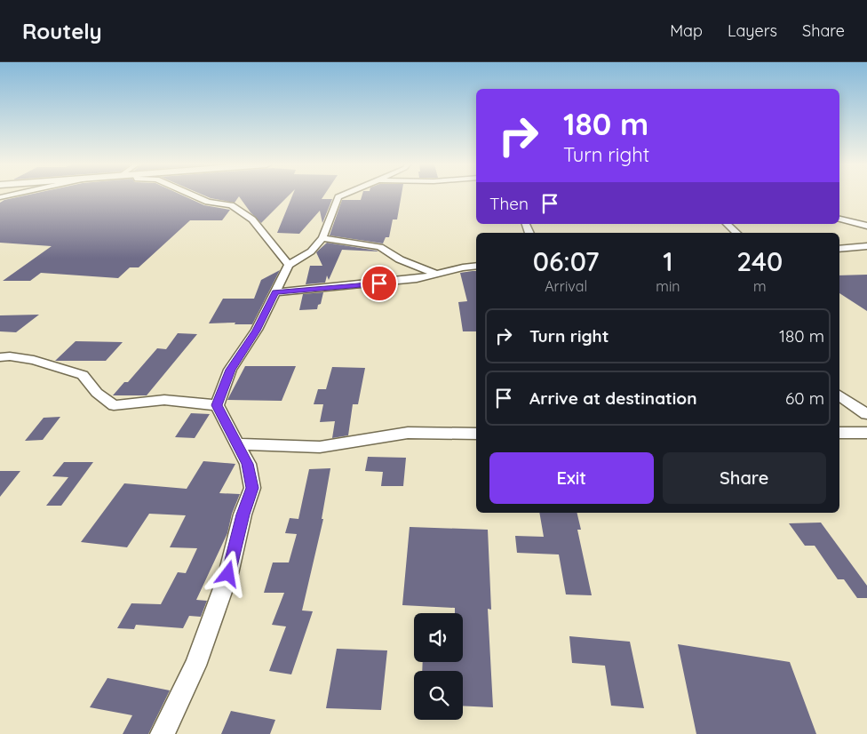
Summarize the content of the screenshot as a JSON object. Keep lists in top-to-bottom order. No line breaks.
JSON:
{"page":{"header":"Routely","nav":["Map","Layers","Share"],"turn":["180 m","Turn right"],"then":"Then","eta":["06:07","Arrival","1","min","240","m"],"list":[{"name":"Turn right","value":"180 m"},{"name":"Arrive at destination","value":"60 m"}],"buttons":["Exit","Share"]}}
